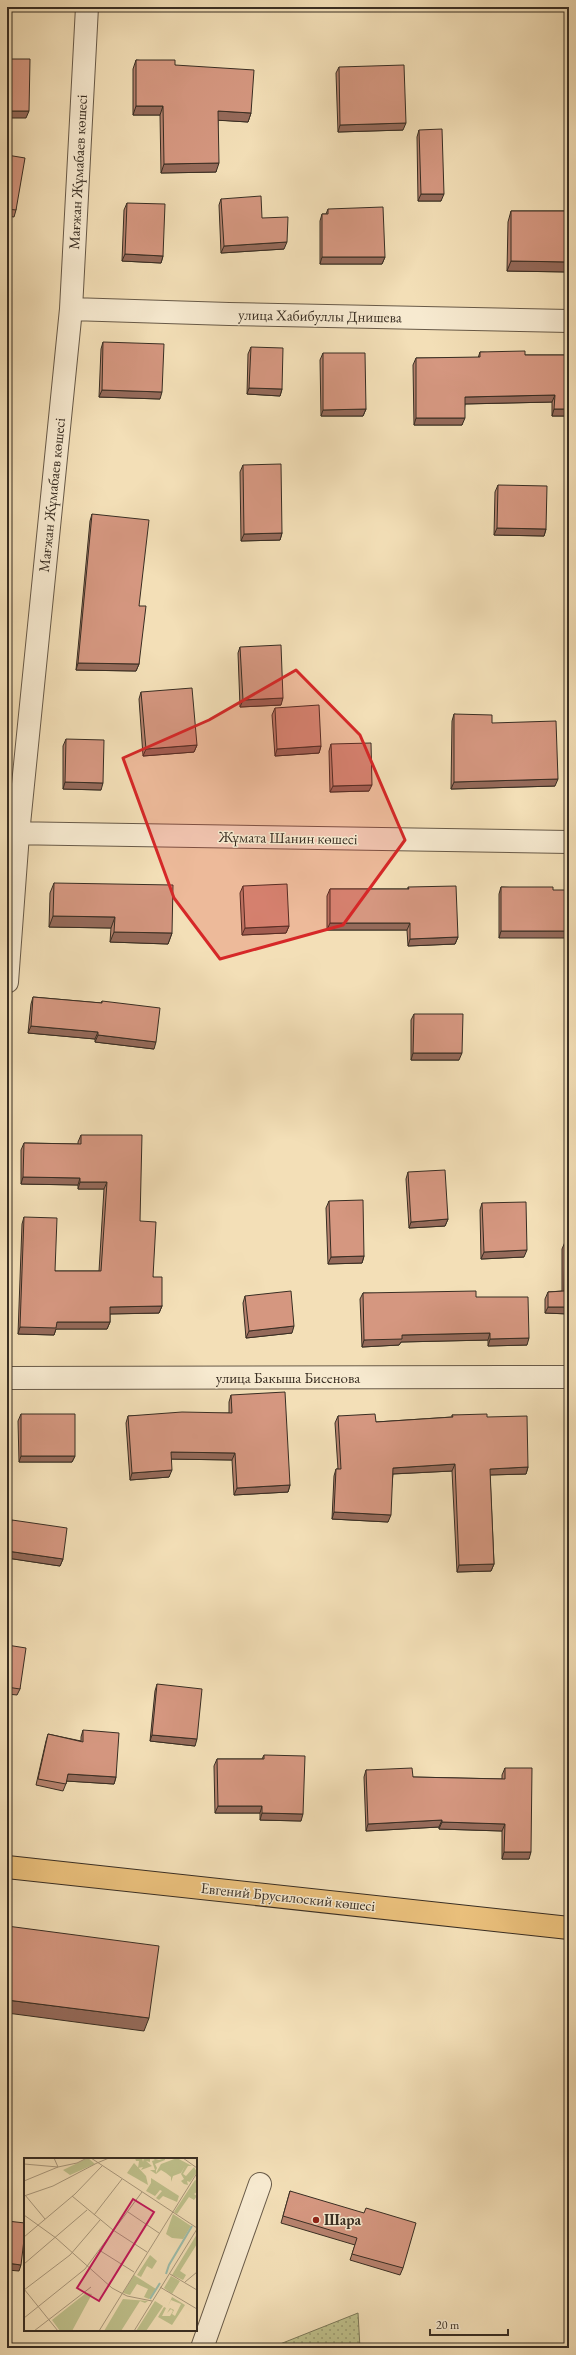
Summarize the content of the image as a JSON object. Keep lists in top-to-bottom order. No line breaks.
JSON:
{"streets":{"main road":["Евгений Брусилоский көшесі"],"street":["Мағжан Жұмабаев көшесі","улица Хабибуллы Днишева","Жұмата Шанин көшесі","улица Бакыша Бисенова"]},"crossings":[["Мағжан Жұмабаев көшесі","улица Хабибуллы Днишева"],["Мағжан Жұмабаев көшесі","Жұмата Шанин көшесі"]],"places":["Шара"],"scale_bar":"20 m"}
